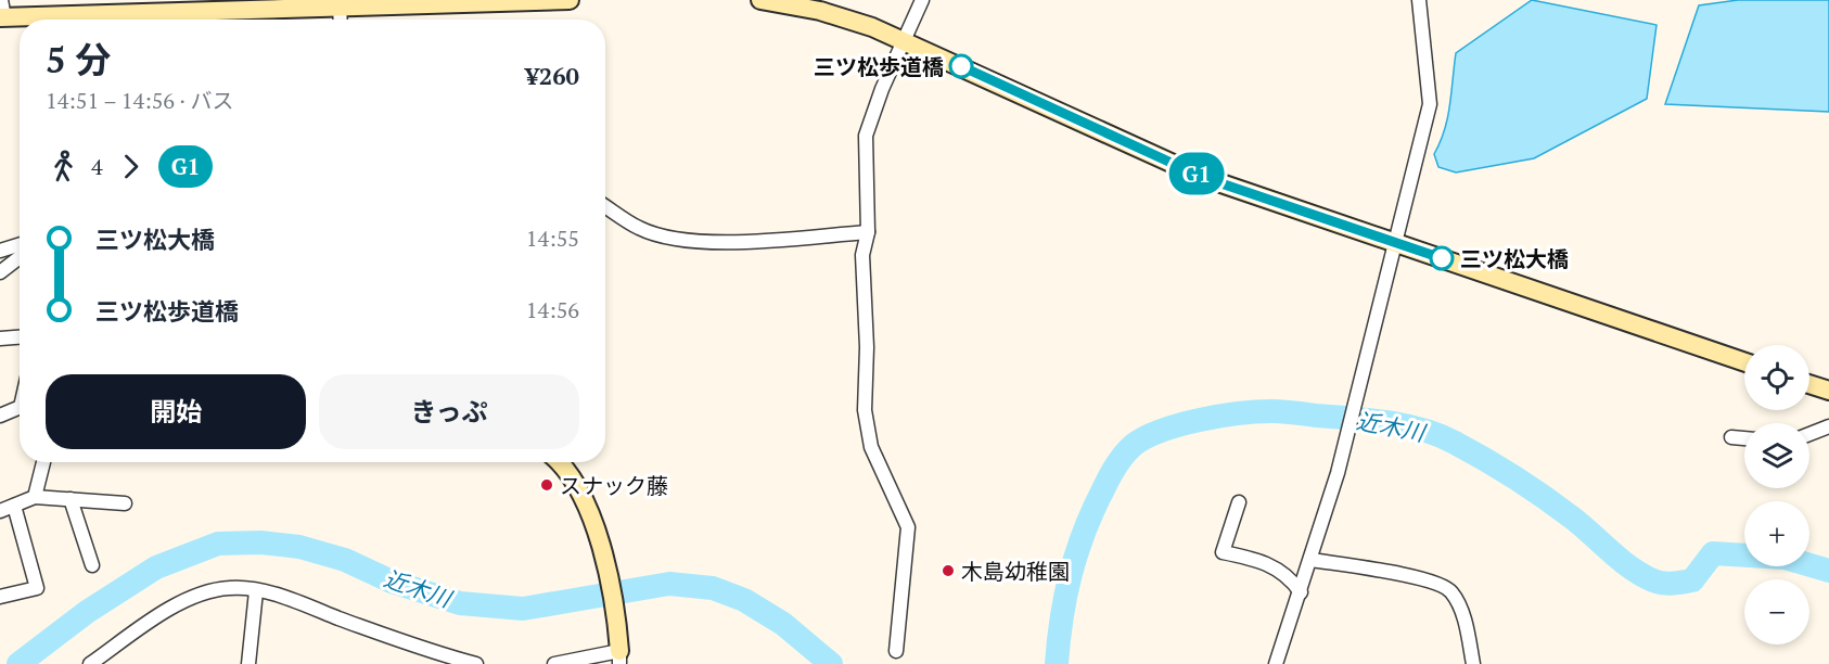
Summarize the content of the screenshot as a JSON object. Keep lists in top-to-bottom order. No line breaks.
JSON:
{"water":["近木川"],"places":["三ツ松歩道橋","三ツ松大橋","スナック藤","木島幼稚園"],"lines":["bus line G1"],"page":{"on_map":"G1","heading":["5 分","14:51 – 14:56 · バス","¥260"],"legs":["4","G1"],"list":[{"name":"三ツ松大橋","value":"14:55"},{"name":"三ツ松歩道橋","value":"14:56"}],"map_buttons":["+","−"],"buttons":["開始","きっぷ"]}}
